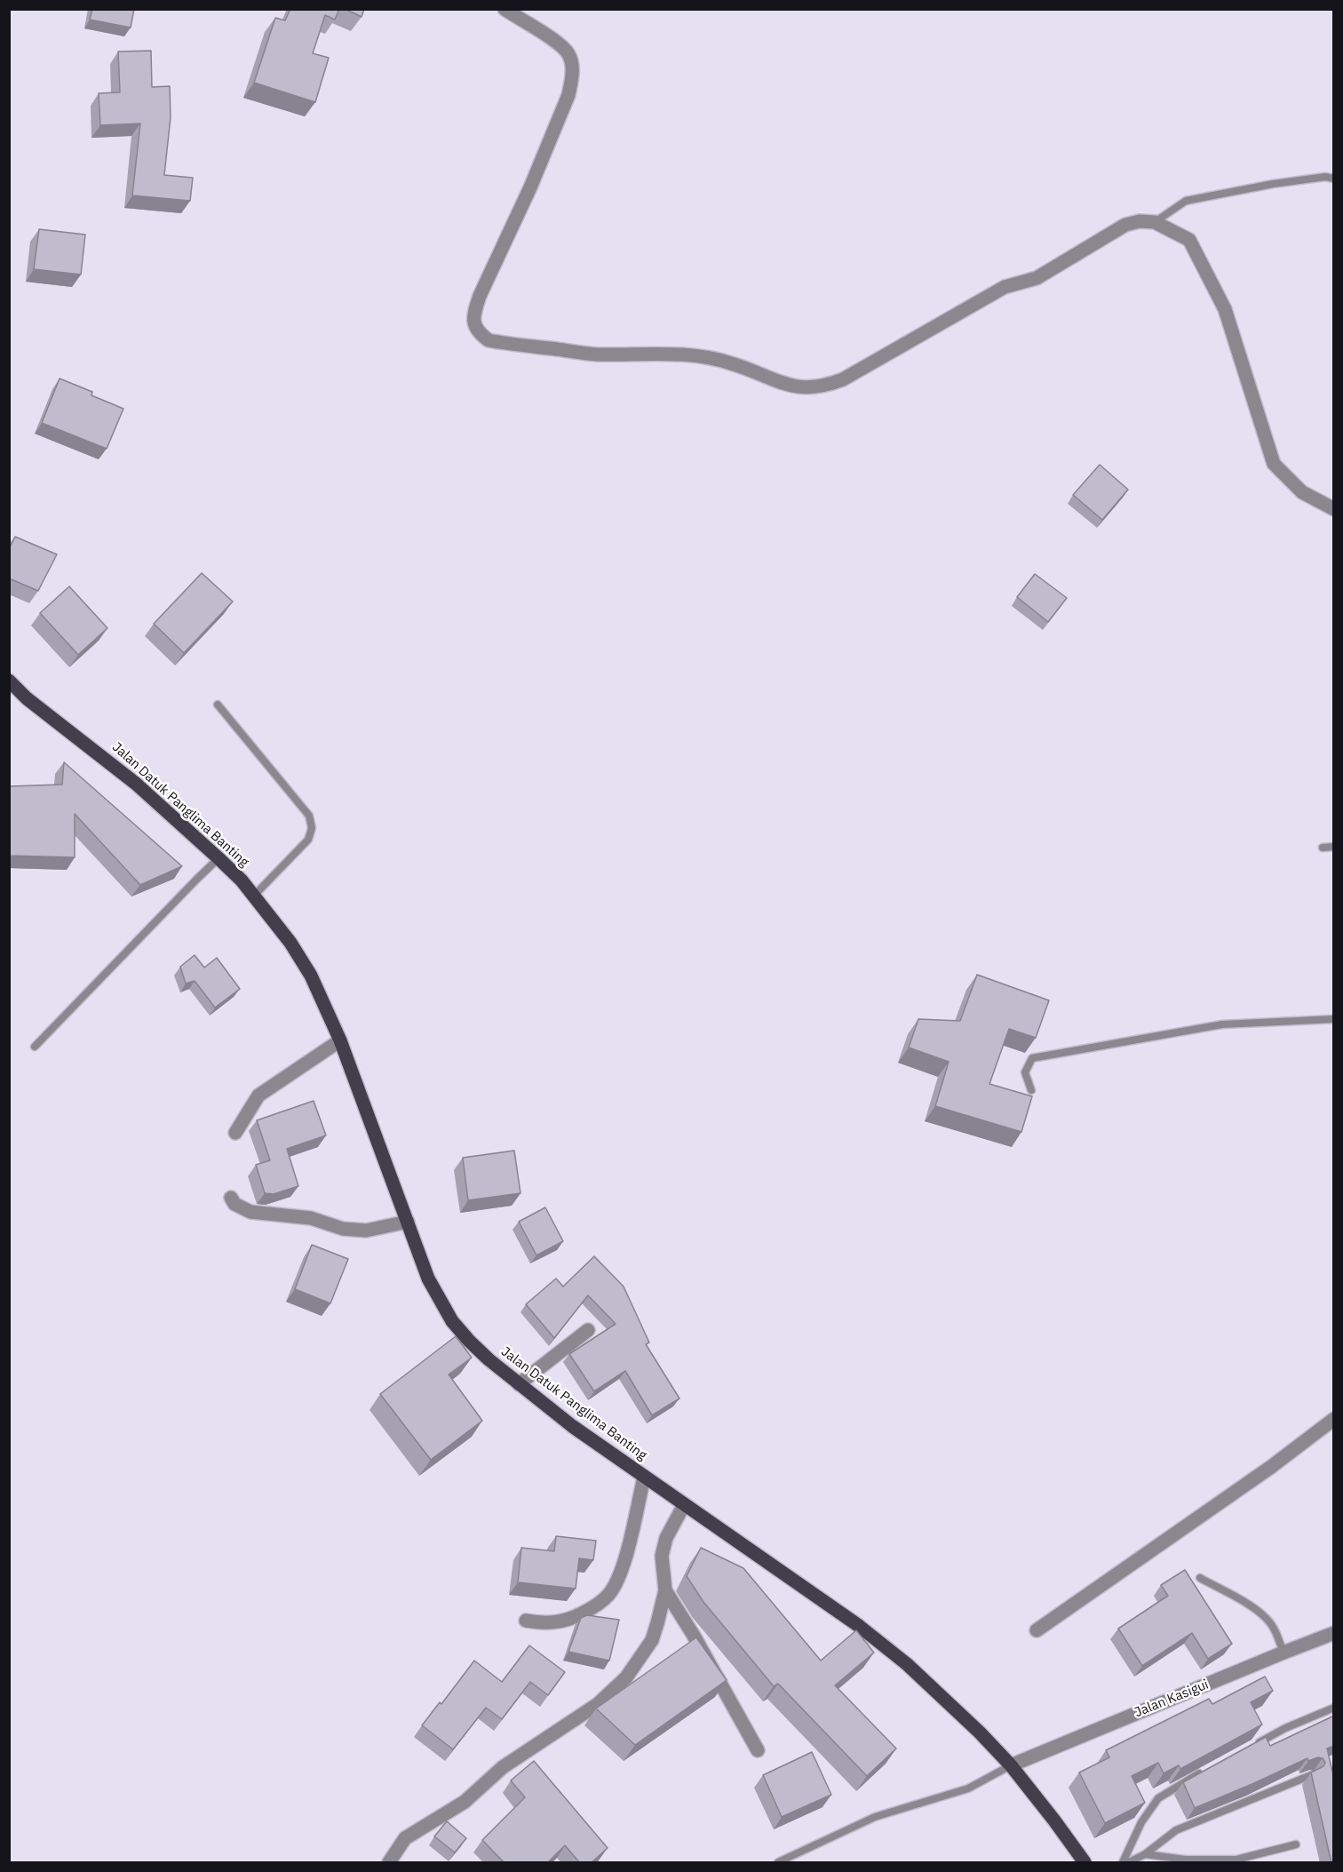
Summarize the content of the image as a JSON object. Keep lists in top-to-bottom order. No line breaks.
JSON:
{"streets":{"main road":["Jalan Datuk Panglima Banting"],"street":["Jalan Kasigui"]},"crossings":[["Jalan Datuk Panglima Banting","Jalan Kasigui"]]}
